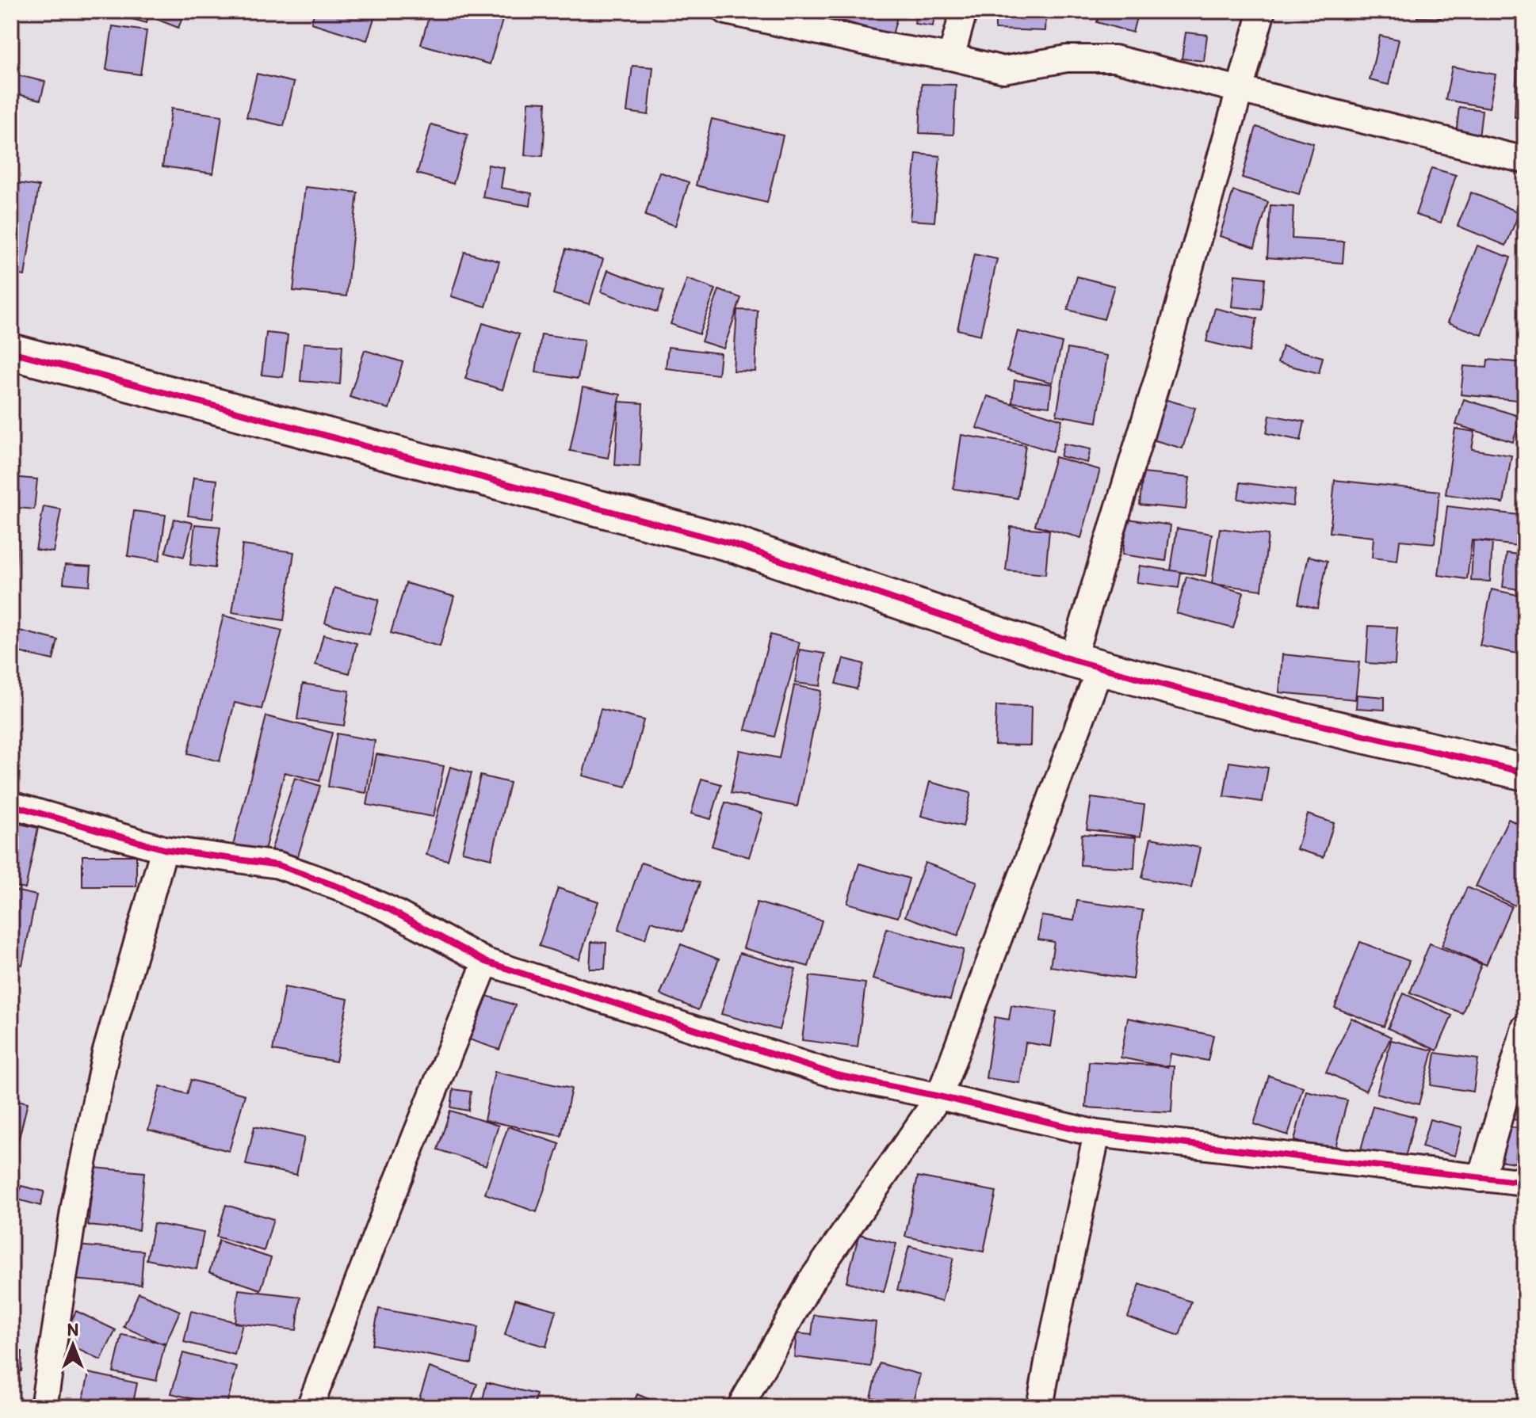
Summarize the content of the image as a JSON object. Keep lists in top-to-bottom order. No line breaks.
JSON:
{"north":"top"}
